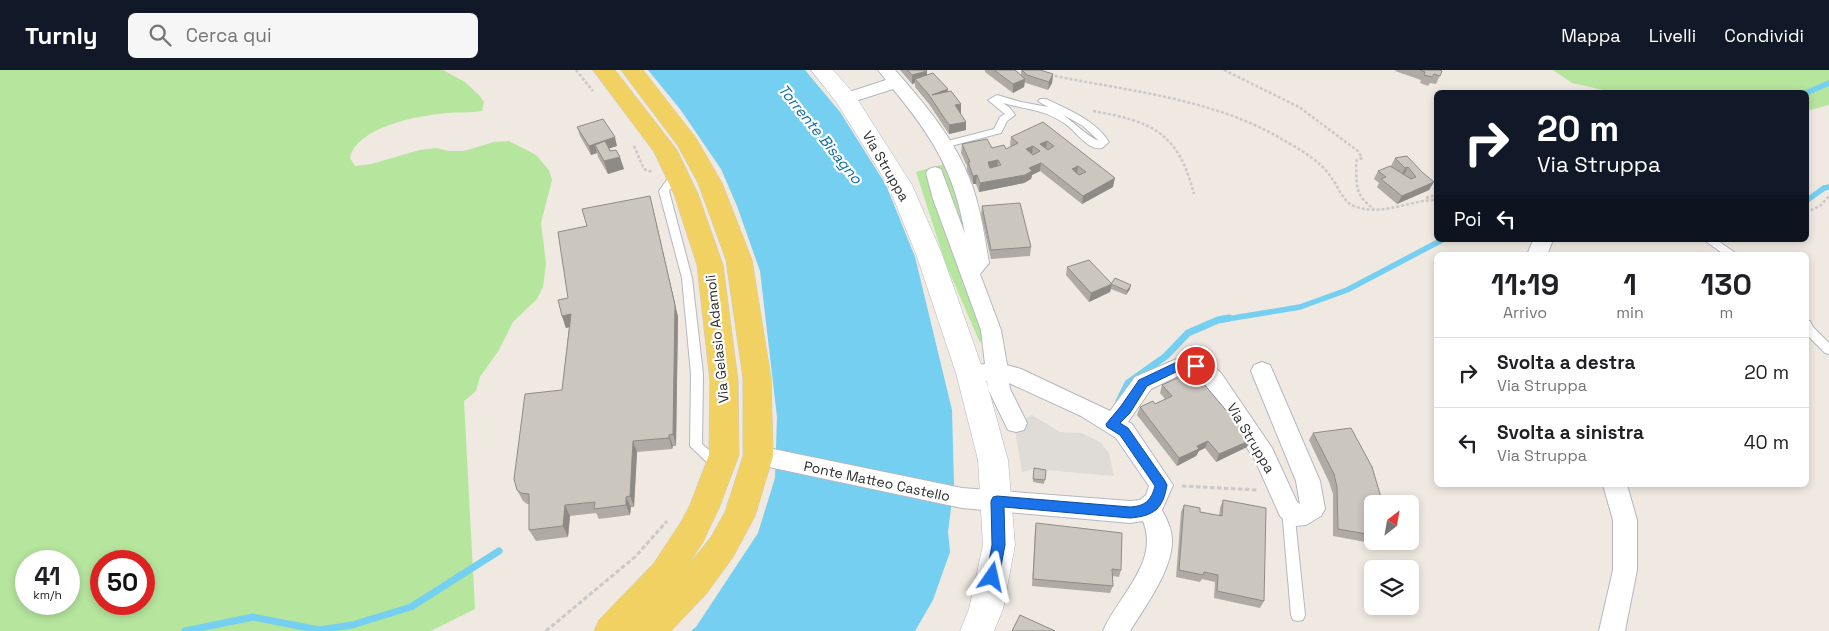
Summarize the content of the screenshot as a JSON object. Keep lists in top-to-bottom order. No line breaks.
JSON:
{"streets":{"main road":["Via Struppa","Via Gelasio Adamoli"],"street":["Ponte Matteo Castello"]},"crossings":[["Via Struppa","Ponte Matteo Castello"]],"water":["Torrente Bisagno"],"north":"top right","page":{"header":"Turnly","search":"Cerca qui","nav":["Mappa","Livelli","Condividi"],"turn":["20 m","Via Struppa"],"then":"Poi","eta":["11:19","Arrivo","1","min","130","m"],"list":[{"name":"Svolta a destra","note":"Via Struppa","value":"20 m"},{"name":"Svolta a sinistra","note":"Via Struppa","value":"40 m"}],"speed":"41 km/h","limit":"50"}}
